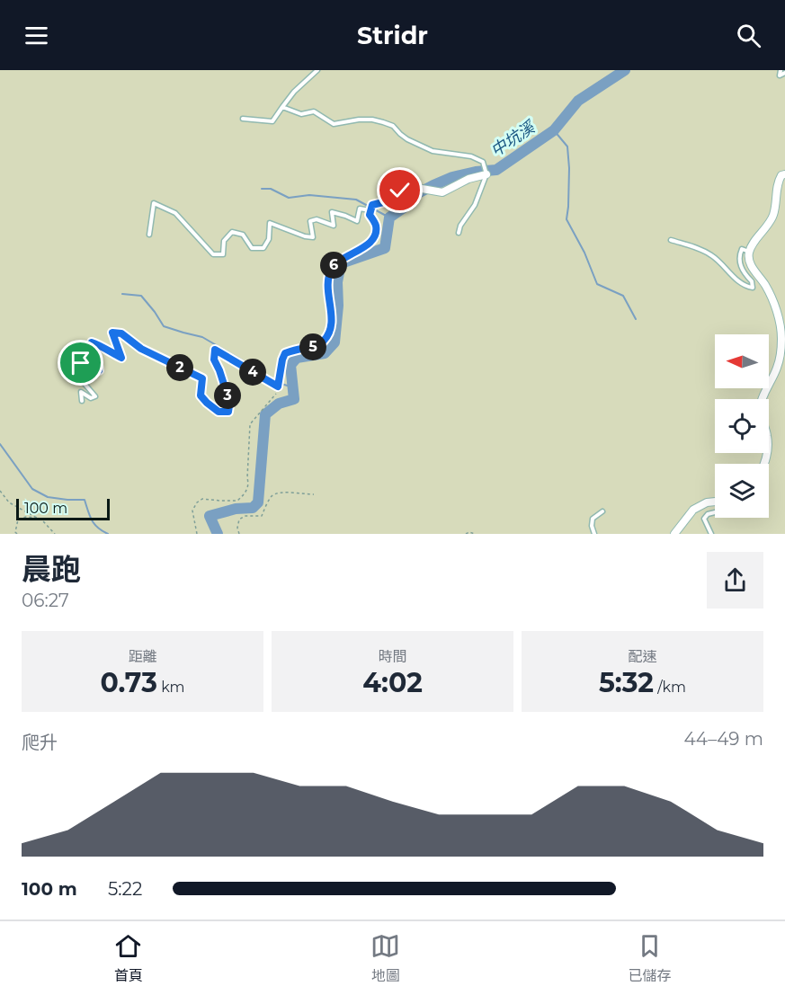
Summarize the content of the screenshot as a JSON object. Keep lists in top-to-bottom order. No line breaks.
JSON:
{"water":["中坑溪"],"scale_bar":"100 m","north":"left","page":{"header":"Stridr","pins":["6","5","2","4","3"],"scale":"100 m","heading":["晨跑","06:27"],"stats":[["距離","0.73 km"],["時間","4:02"],["配速","5:32 /km"]],"chart":["爬升","44–49 m"],"list":[{"name":"100 m","note":"5:22"}],"tabs":["首頁","地圖","已儲存"]}}
